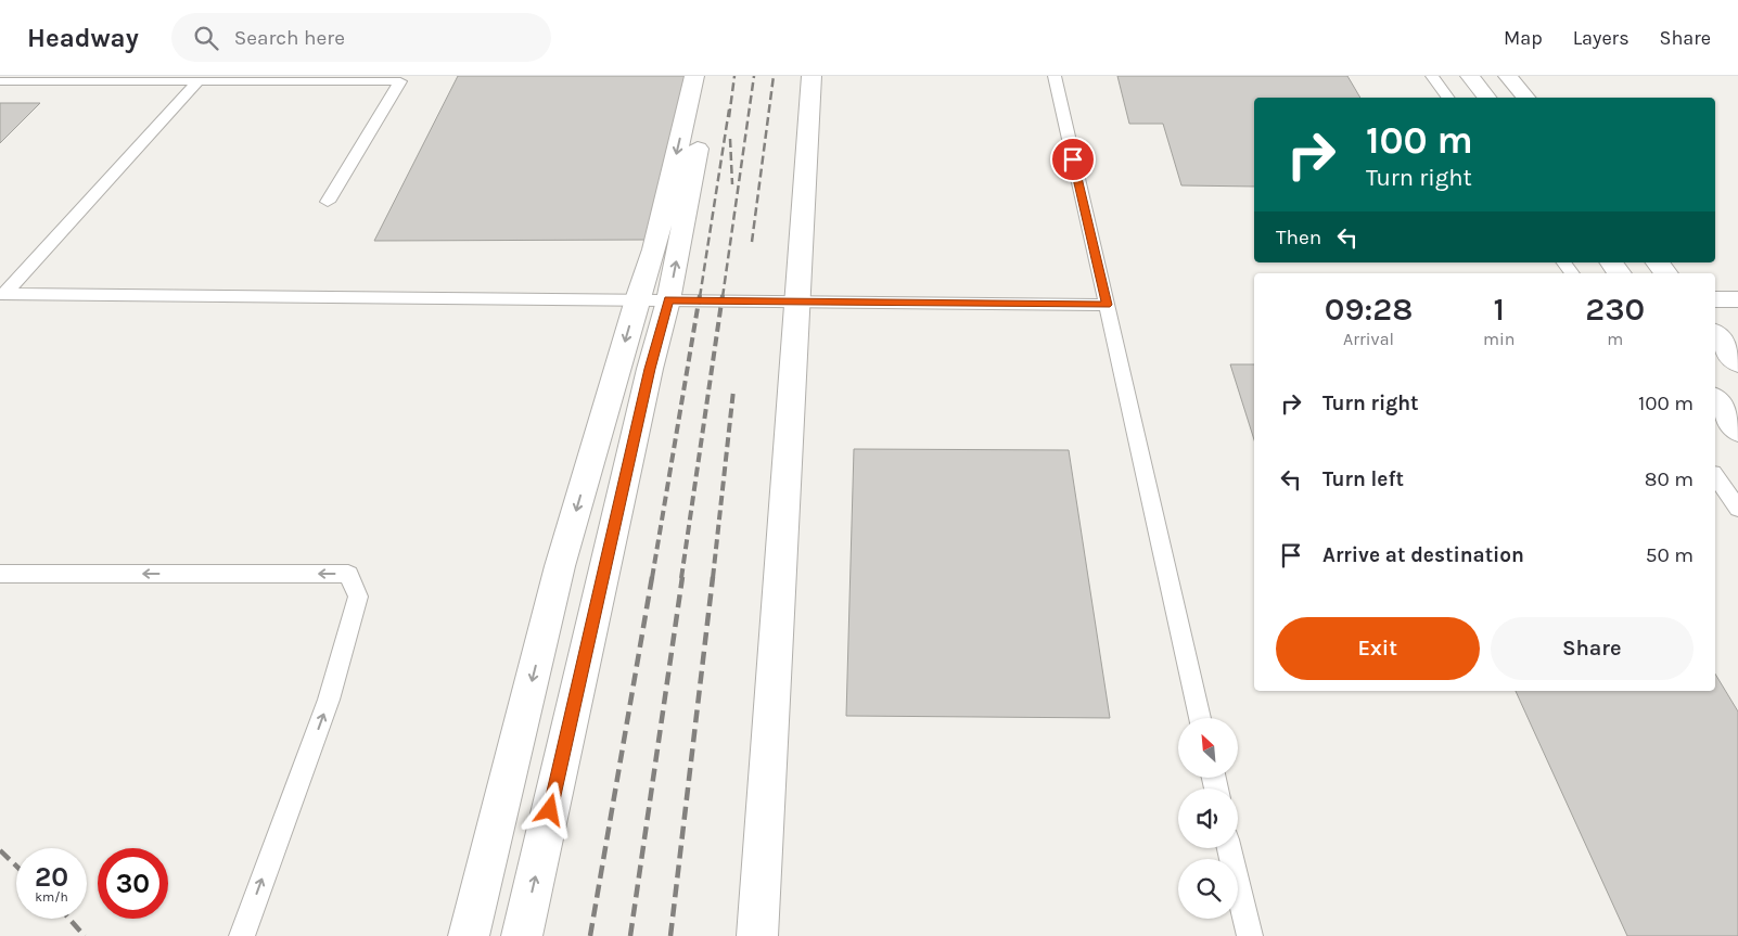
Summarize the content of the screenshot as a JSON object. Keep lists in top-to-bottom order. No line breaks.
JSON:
{"north":"top left","page":{"header":"Headway","search":"Search here","nav":["Map","Layers","Share"],"turn":["100 m","Turn right"],"then":"Then","eta":["09:28","Arrival","1","min","230","m"],"list":[{"name":"Turn right","value":"100 m"},{"name":"Turn left","value":"80 m"},{"name":"Arrive at destination","value":"50 m"}],"buttons":["Exit","Share"],"speed":"20 km/h","limit":"30"}}
